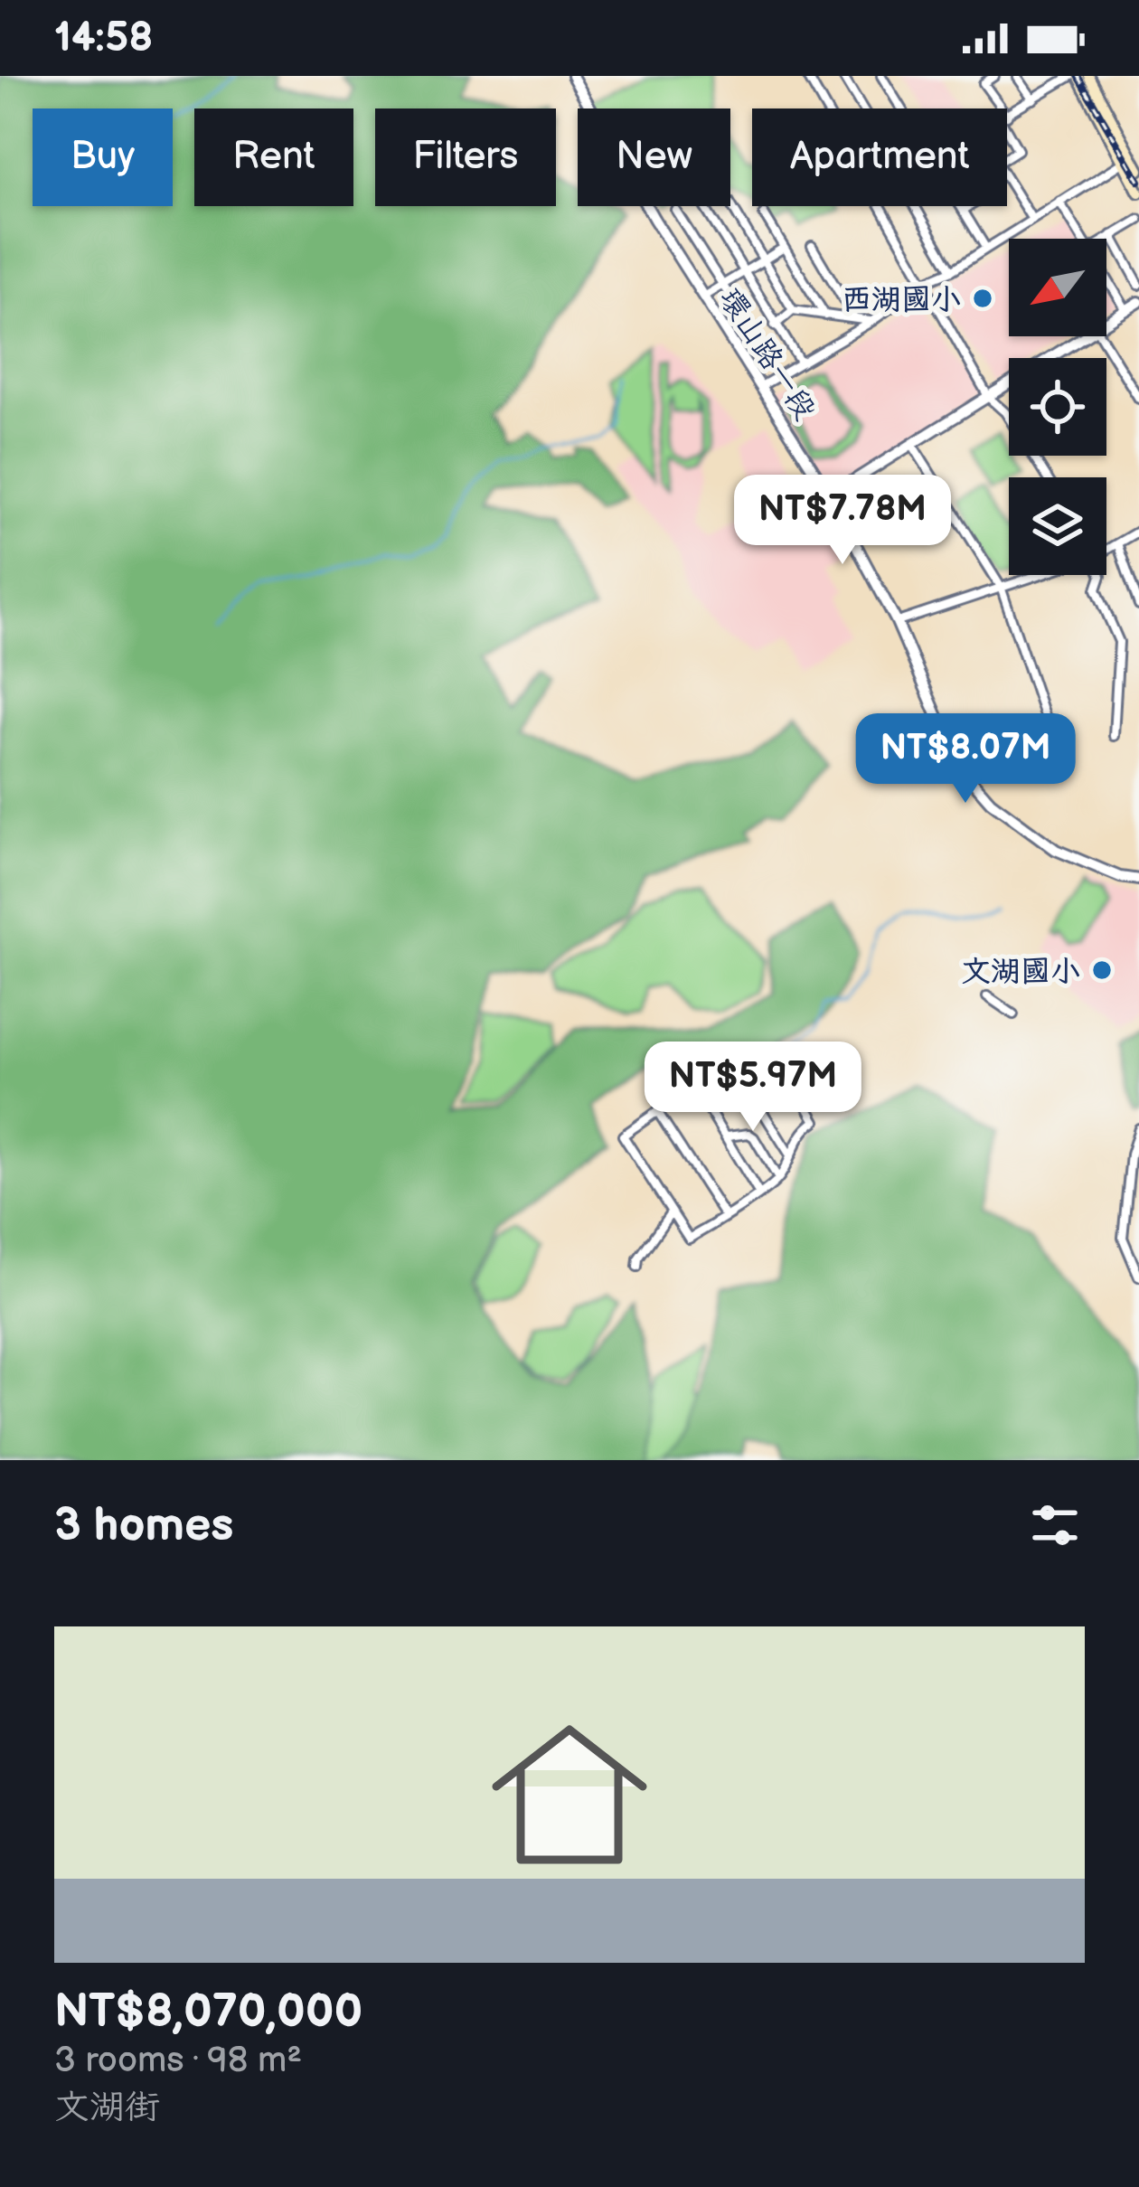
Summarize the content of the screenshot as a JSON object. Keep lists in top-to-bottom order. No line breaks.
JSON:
{"streets":{"street":["環山路一段"]},"places":["西湖國小","文湖國小"],"north":"bottom left","page":{"status":"14:58","chip":["Buy","Rent","Filters","New","Apartment"],"price":["NT$7.78M","NT$8.07M","NT$5.97M"],"heading":"3 homes","list":[{"name":"NT$8,070,000","note":"3 rooms · 98 m² · 文湖街"}]}}
